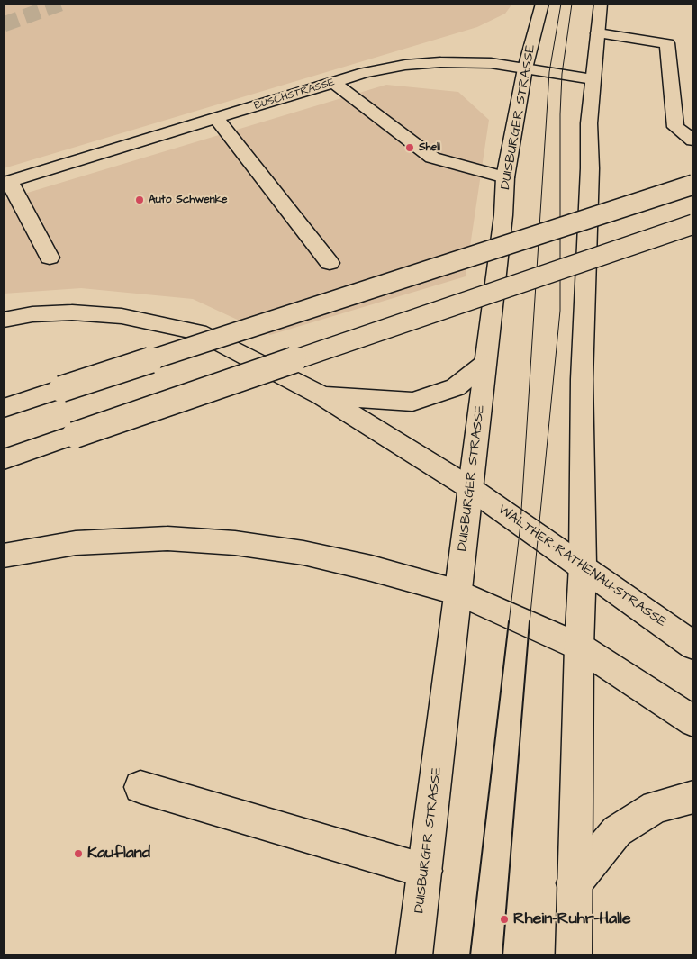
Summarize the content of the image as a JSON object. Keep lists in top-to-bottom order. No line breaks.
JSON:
{"streets":{"main road":["BUSCHSTRASSE","DUISBURGER STRASSE","WALTHER-RATHENAU-STRASSE"]},"crossings":[["BUSCHSTRASSE","DUISBURGER STRASSE"],["DUISBURGER STRASSE","WALTHER-RATHENAU-STRASSE"]],"places":["Shell","Auto Schwenke","Kaufland","Rhein-Ruhr-Halle"]}
